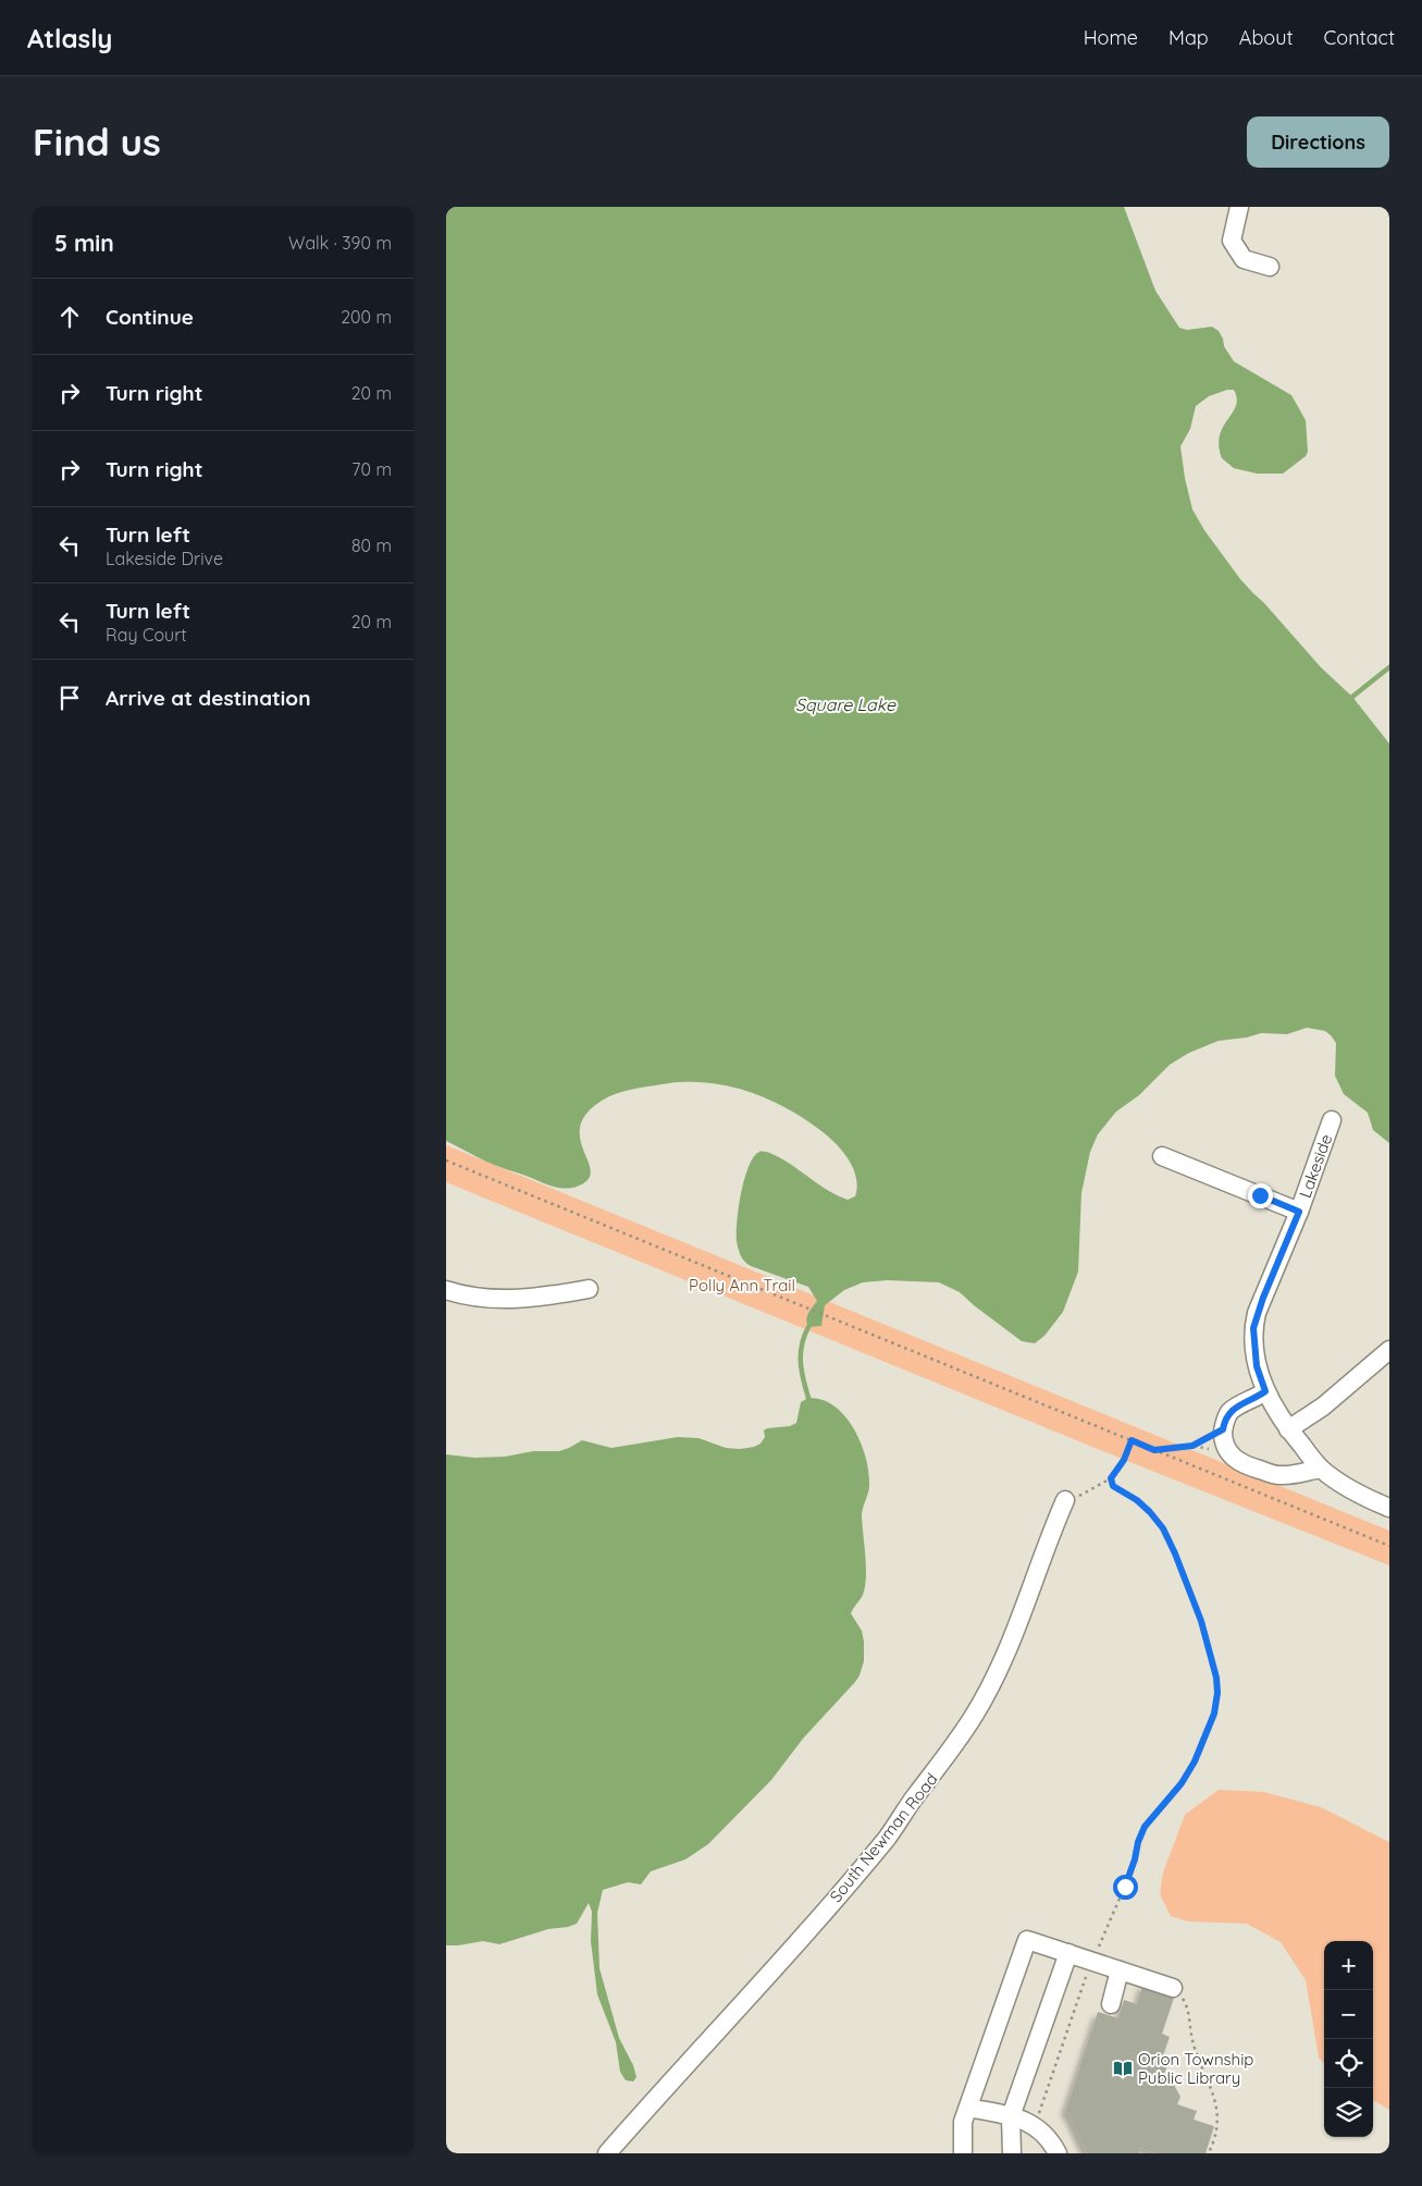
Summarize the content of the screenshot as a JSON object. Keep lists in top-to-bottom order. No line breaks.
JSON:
{"streets":{"street":["Lakeside","South Newman Road"]},"water":["Square Lake"],"parks":["Polly Ann Trail"],"places":{"library":["Orion Township Public Library"]},"page":{"header":"Atlasly","nav":["Home","Map","About","Contact"],"buttons":"Directions","title":"Find us","heading":["5 min","Walk · 390 m"],"list":[["Continue","200 m"],["Turn right","20 m"],["Turn right","70 m"],["Turn left","Lakeside Drive","80 m"],["Turn left","Ray Court","20 m"],"Arrive at destination"],"map_buttons":["+","−"]}}
